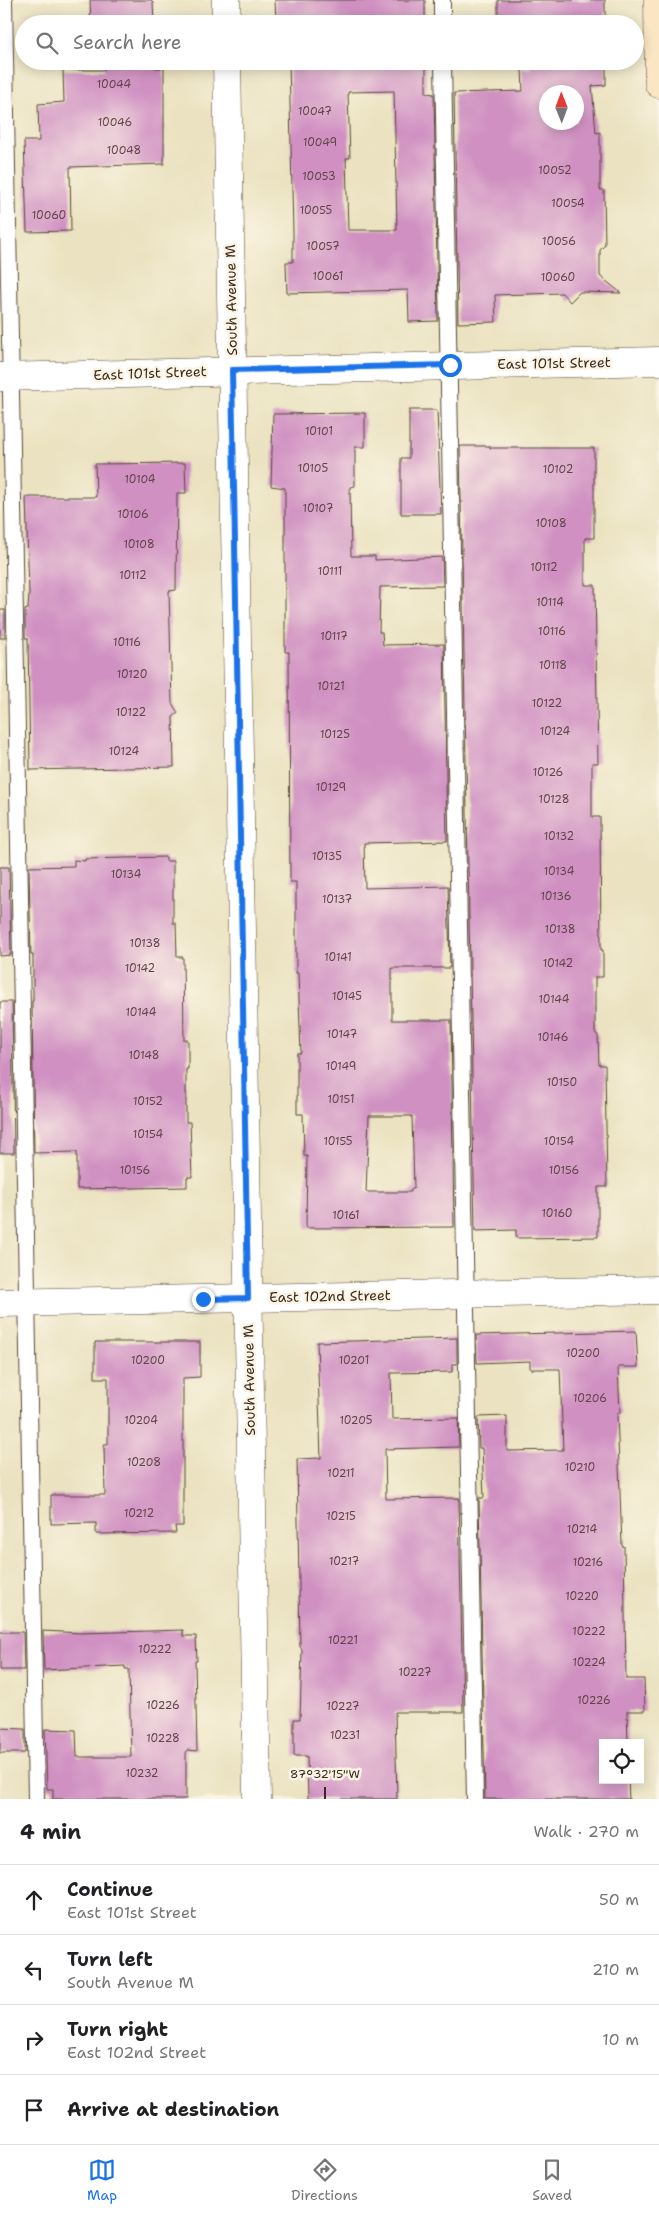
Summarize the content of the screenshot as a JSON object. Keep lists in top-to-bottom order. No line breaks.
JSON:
{"streets":{"street":["South Avenue M","East 101st Street","East 102nd Street"]},"crossings":[["South Avenue M","East 101st Street"],["South Avenue M","East 102nd Street"]],"house_numbers":["10044","10047","10046","10049","10048","10052","10053","10054","10055","10060","10056","10057","10061","10060","10101","10105","10102","10104","10107","10106","10108","10108","10112","10111","10112","10114","10116","10117","10116","10118","10120","10121","10122","10122","10124","10125","10124","10126","10129","10128","10132","10135","10134","10134","10136","10137","10138","10138","10141","10142","10142","10145","10144","10144","10147","10146","10148","10149","10150","10151","10152","10154","10155","10154","10156","10156","10160","10161","10200","10200","10201","10206","10204","10205","10208","10210","10211","10212","10215","10214","10217","10216","10220","10222","10221","10222","10224","10227","10226","10226","10227","10231","10228","10232"],"north":"top","page":{"search":"Search here","heading":["4 min","Walk · 270 m"],"list":[["Continue","East 101st Street","50 m"],["Turn left","South Avenue M","210 m"],["Turn right","East 102nd Street","10 m"],"Arrive at destination"],"nav":["Map","Directions","Saved"]},"coordinates":["87°32'15\"W"]}
